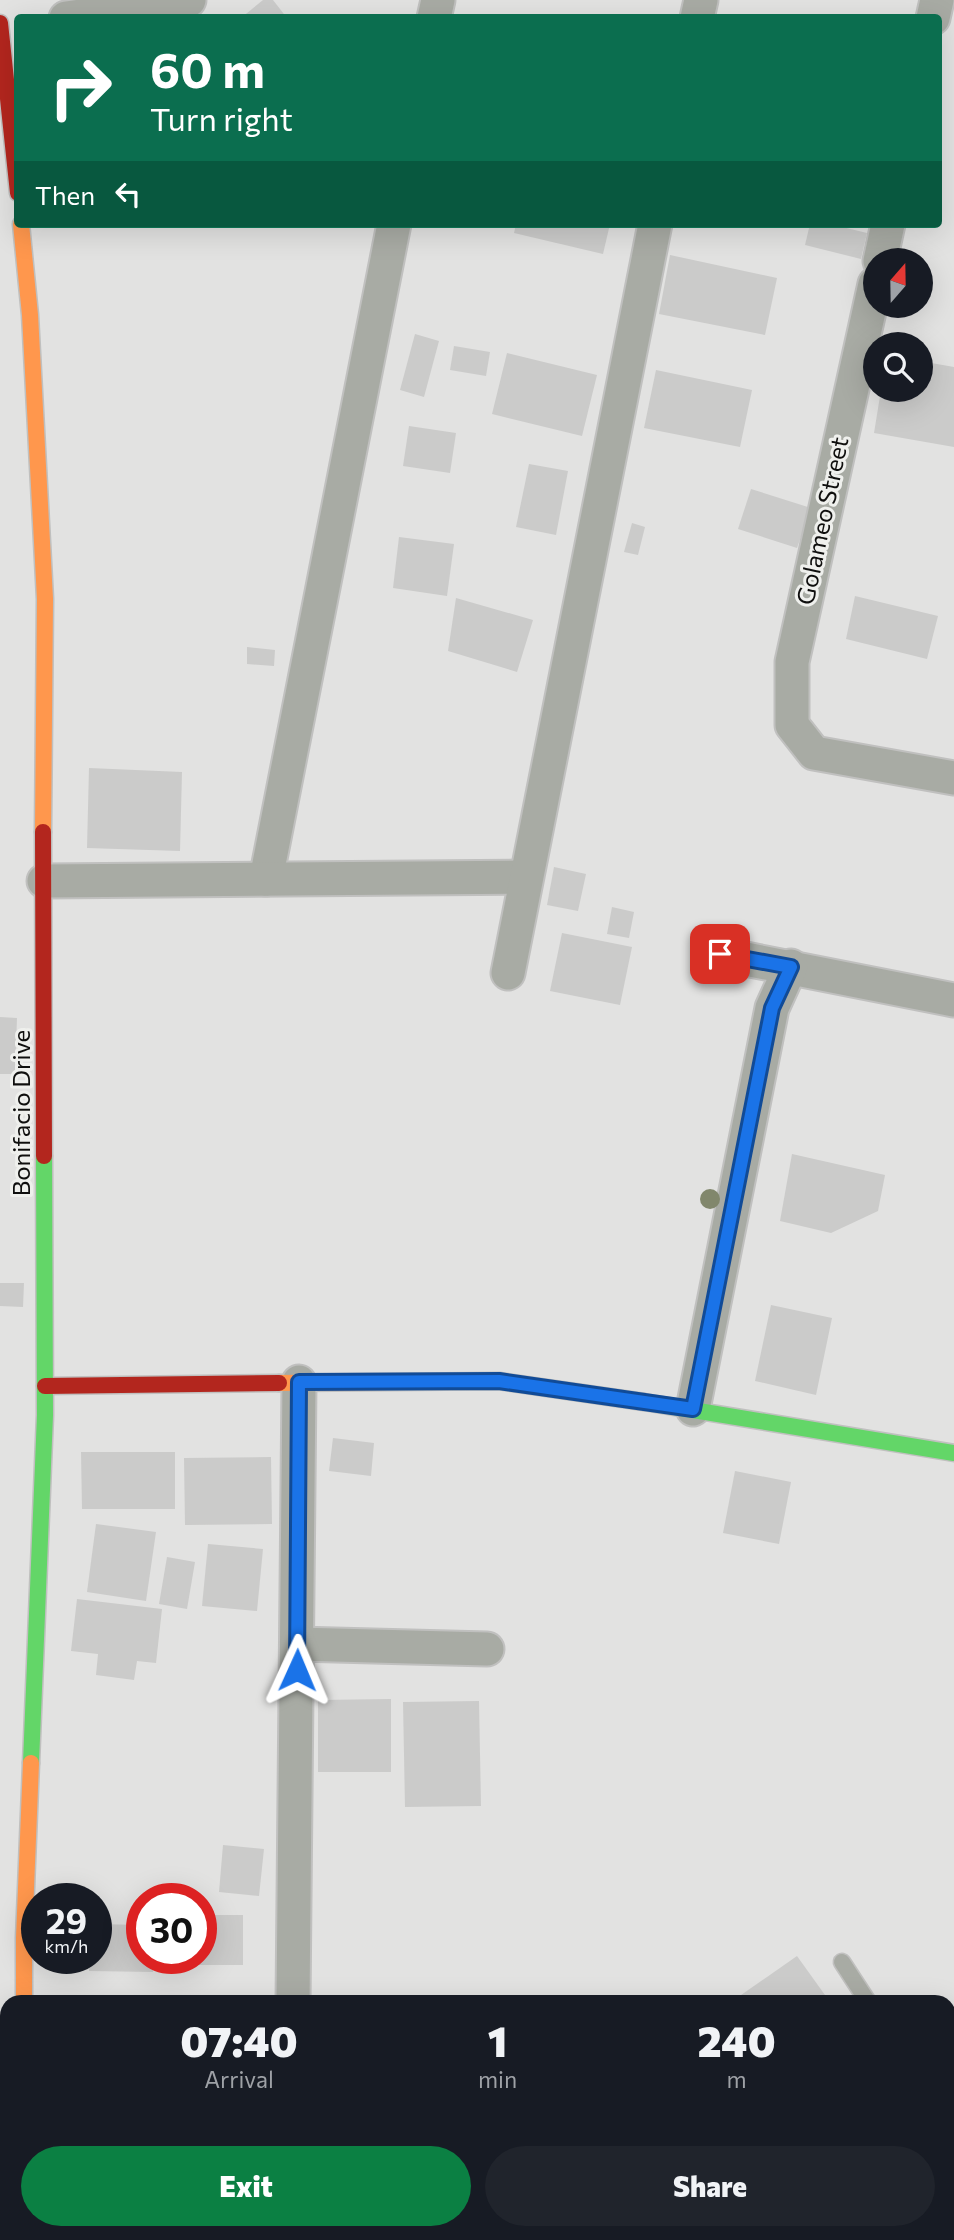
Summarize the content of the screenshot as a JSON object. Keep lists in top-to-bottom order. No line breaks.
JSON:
{"streets":{"street":["Golameo Street","Bonifacio Drive"]},"north":"top","page":{"turn":["60 m","Turn right"],"then":"Then","speed":"29 km/h","limit":"30","eta":["07:40","Arrival","1","min","240","m"],"buttons":["Exit","Share"]}}
